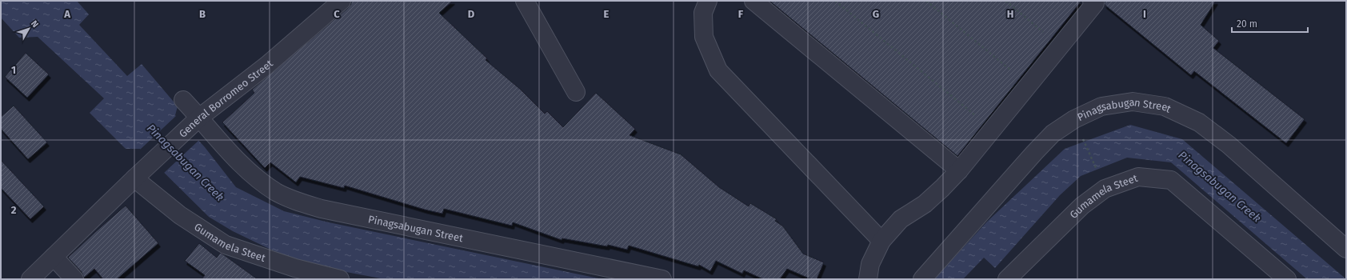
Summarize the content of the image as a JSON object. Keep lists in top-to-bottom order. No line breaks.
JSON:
{"streets":{"street":["General Borromeo Street","Pinagsabugan Street","Gumamela Steet"]},"crossings":[["General Borromeo Street","Pinagsabugan Street"],["General Borromeo Street","Gumamela Steet"]],"water":["Pinagsabugan Creek"],"scale_bar":"20 m","north":"top right","grid":{"columns":["A","B","C","D","E","F","G","H","I"],"rows":["1","2"]}}
